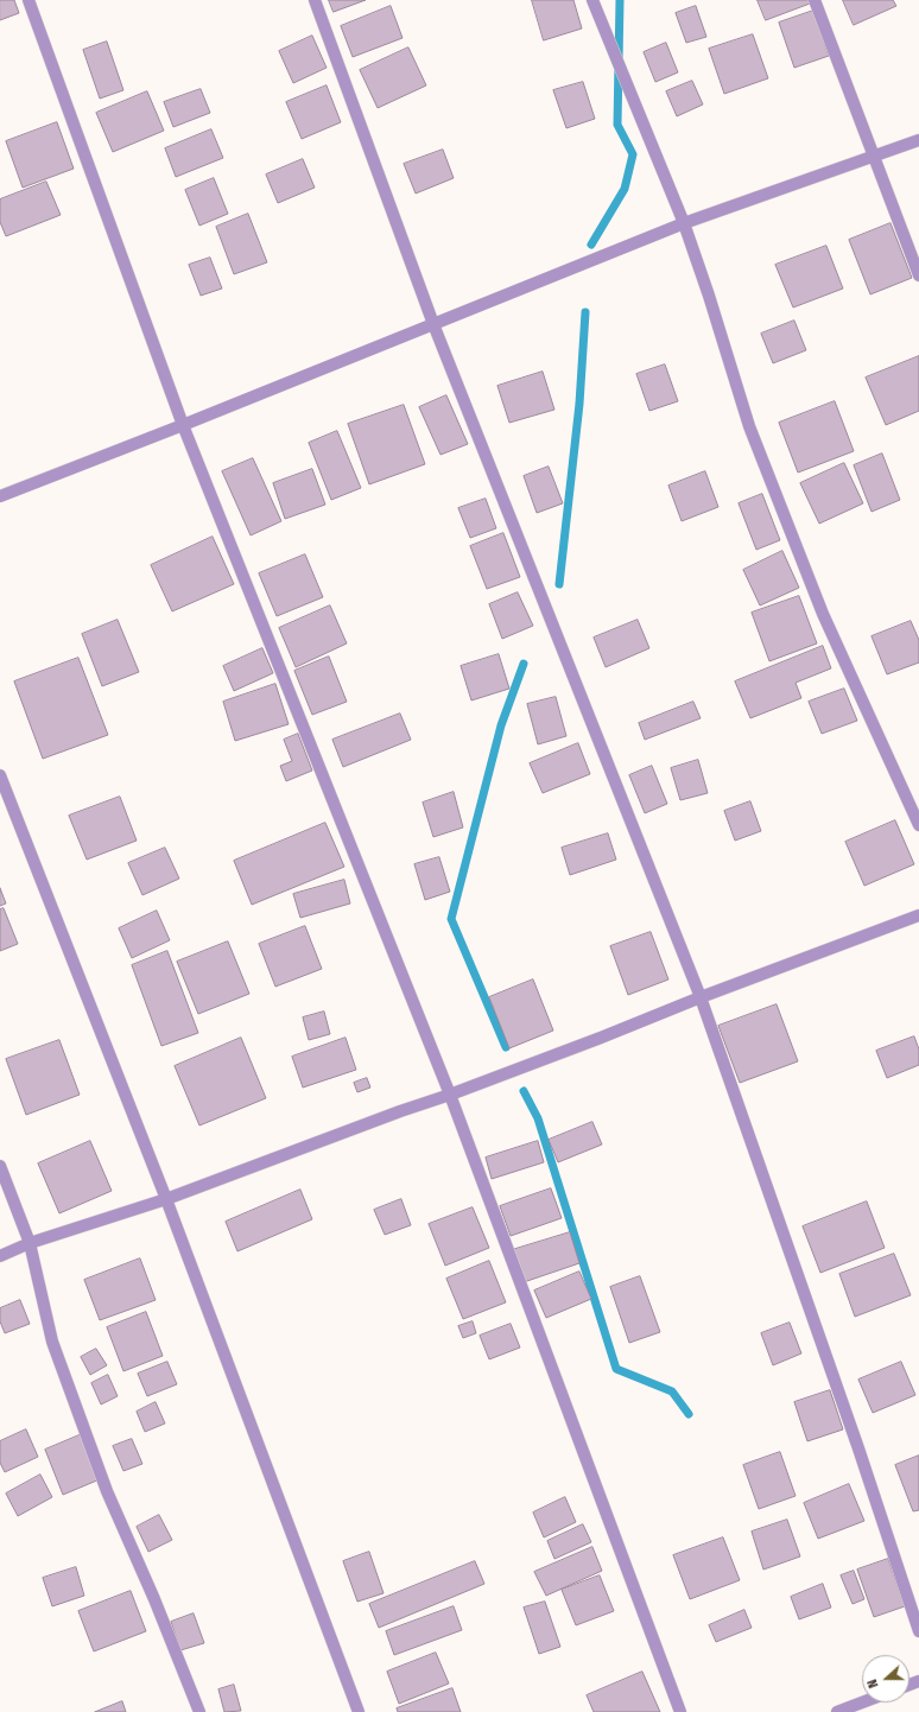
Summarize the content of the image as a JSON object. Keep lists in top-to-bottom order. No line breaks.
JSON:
{"north":"left"}
